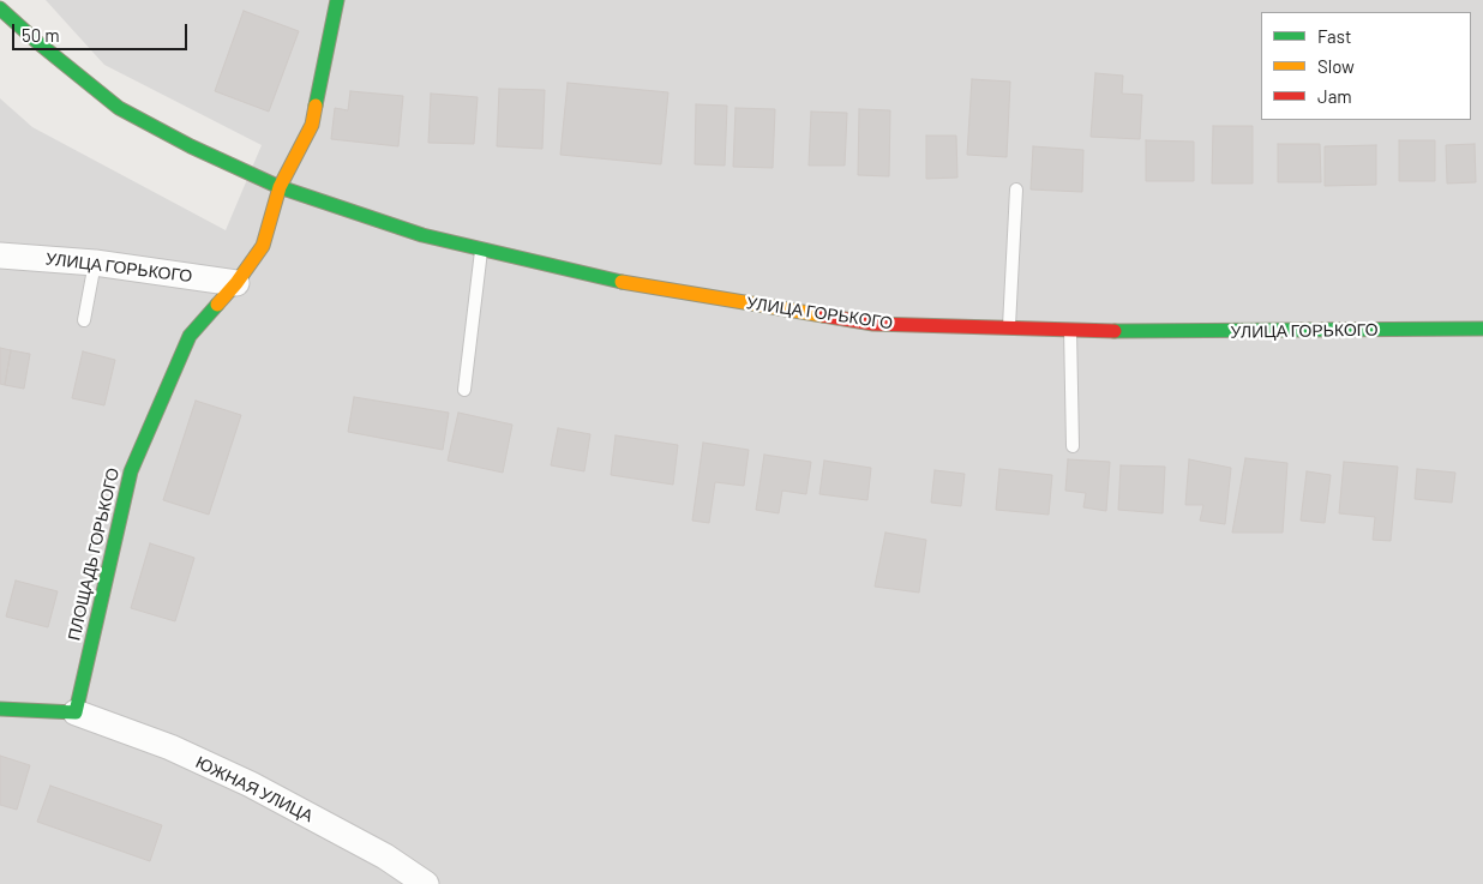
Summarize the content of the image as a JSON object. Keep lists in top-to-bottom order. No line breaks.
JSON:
{"streets":{"main road":["УЛИЦА ГОРЬКОГО","ПЛОЩАДЬ ГОРЬКОГО"],"street":["ЮЖНАЯ УЛИЦА"]},"crossings":[["УЛИЦА ГОРЬКОГО","ПЛОЩАДЬ ГОРЬКОГО"],["ПЛОЩАДЬ ГОРЬКОГО","ЮЖНАЯ УЛИЦА"]],"legend":["Fast","Slow","Jam"],"scale_bar":"50 m"}
